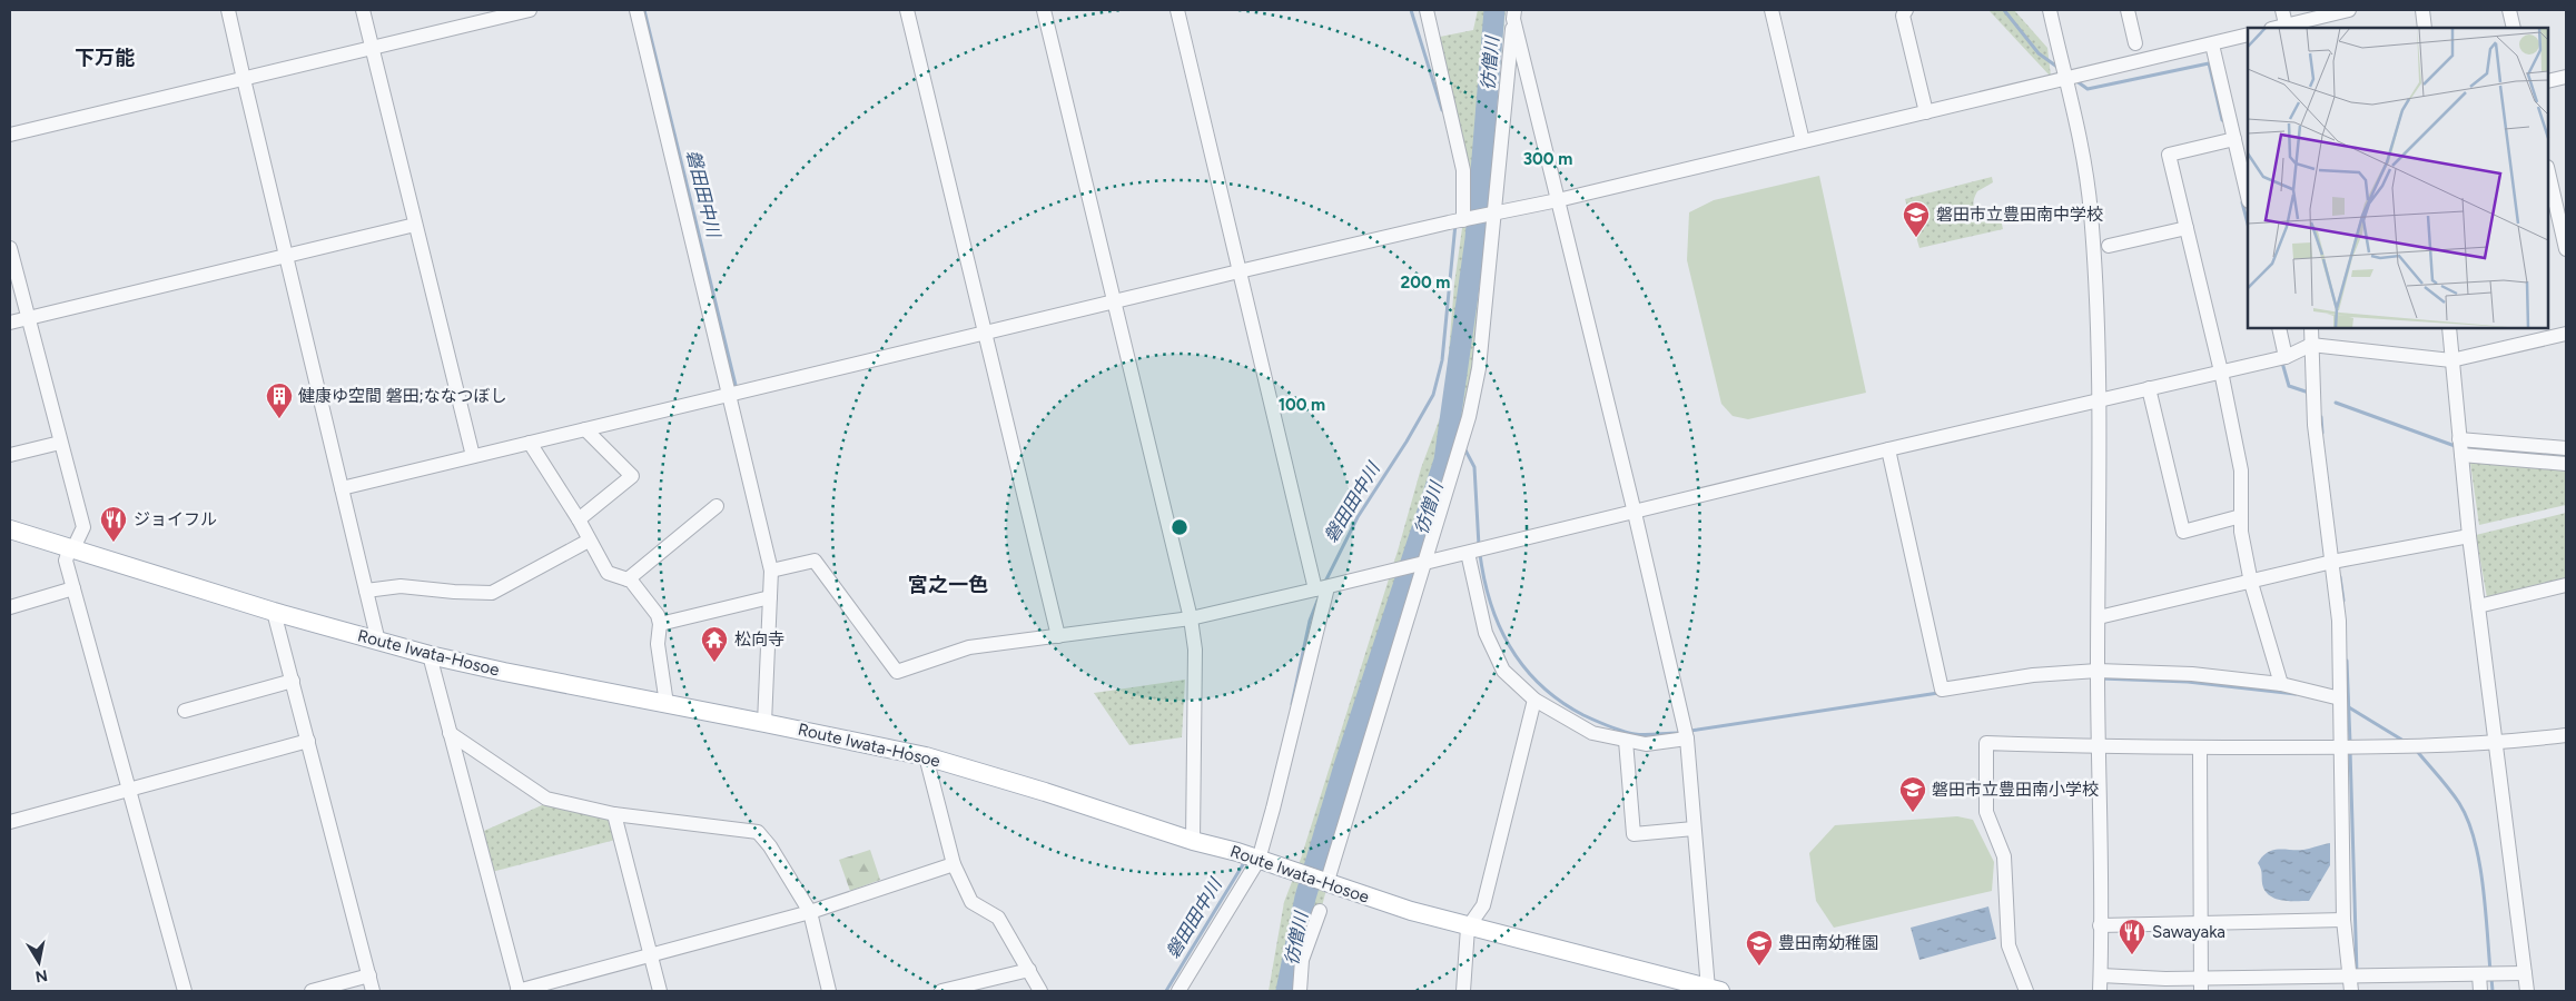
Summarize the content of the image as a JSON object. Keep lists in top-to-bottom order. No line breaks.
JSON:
{"streets":{"main road":["Route Iwata-Hosoe"]},"districts":["下万能","宮之一色"],"water":["彷僧川","磐田田中川"],"places":{"school or university":["磐田市立豊田南中学校","磐田市立豊田南小学校","豊田南幼稚園"],"building":["健康ゆ空間 磐田;ななつぼし"],"restaurant":["ジョイフル","Sawayaka"],"temple":["松向寺"]},"north":"bottom","rings":["300 m","200 m","100 m"]}
